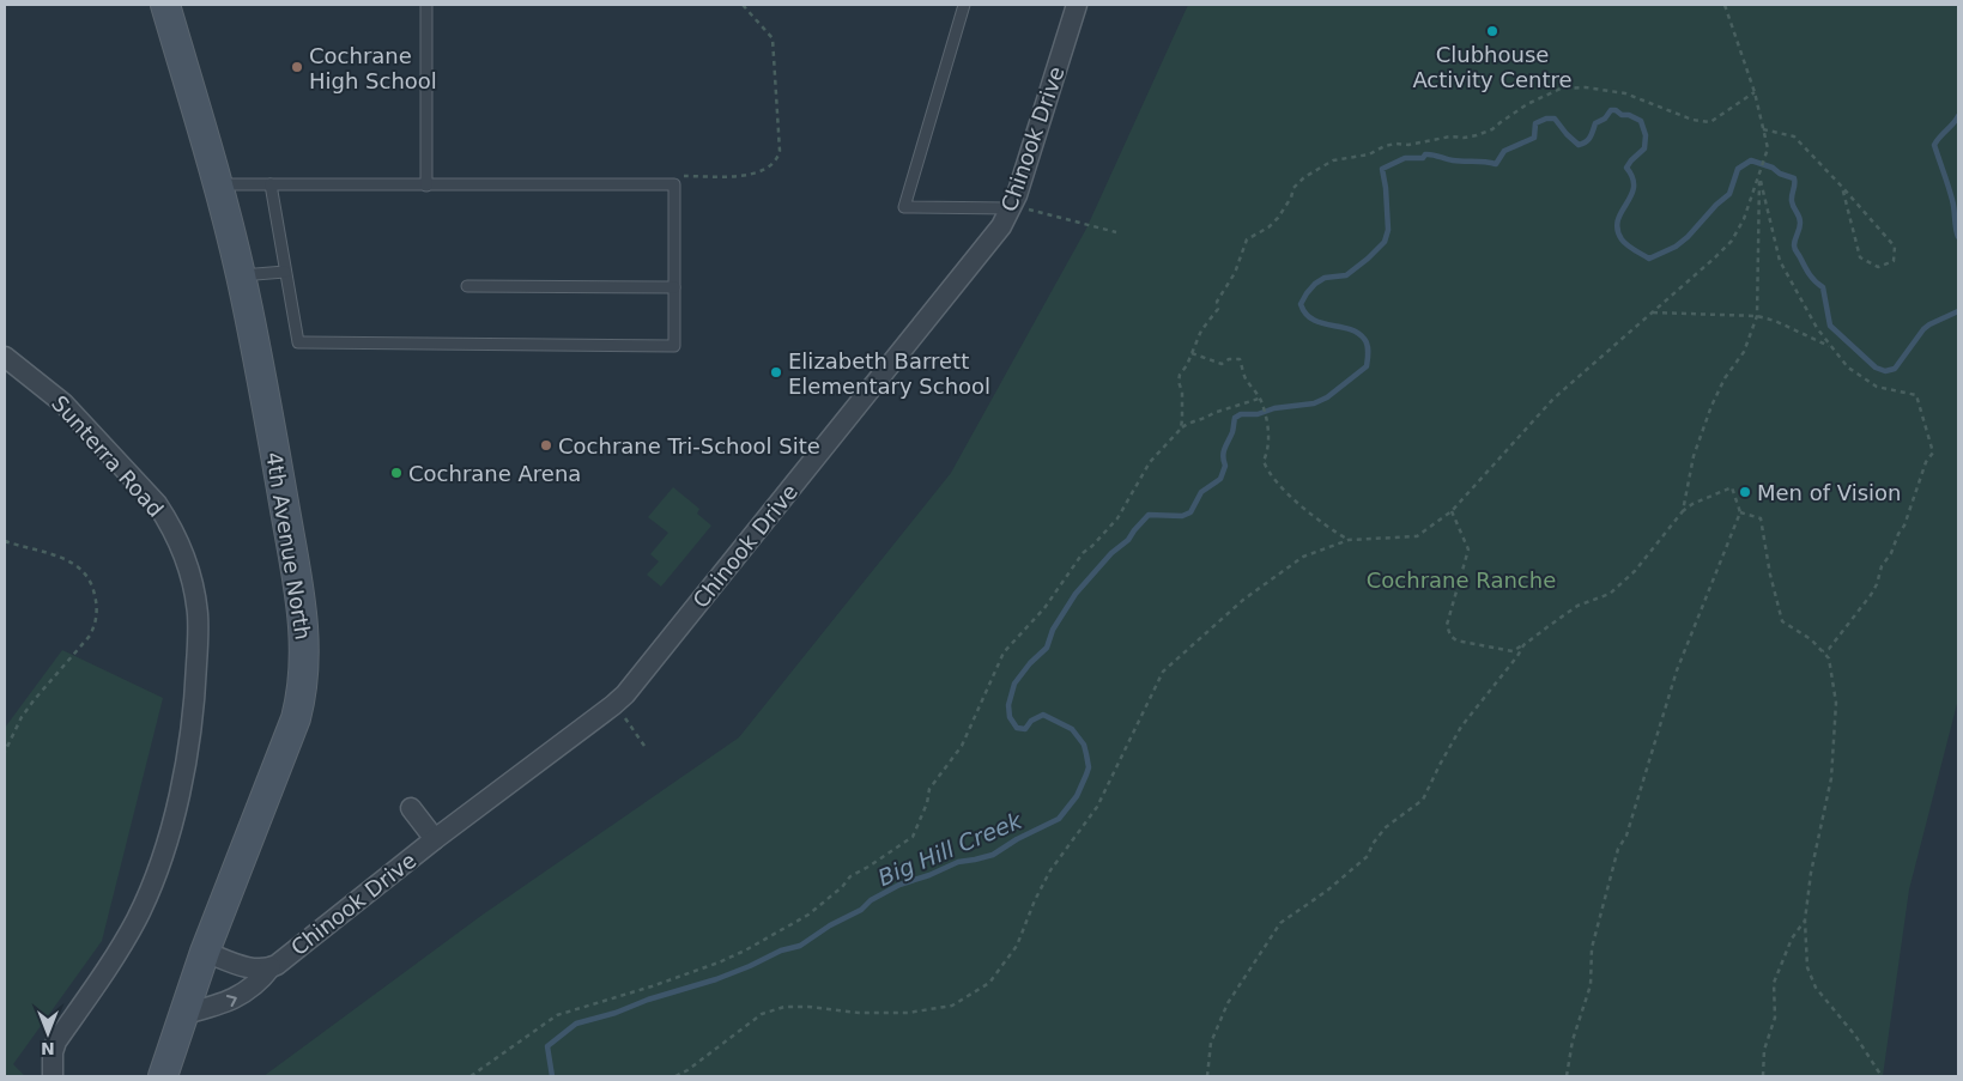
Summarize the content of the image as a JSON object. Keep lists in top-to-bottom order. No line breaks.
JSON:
{"streets":{"street":["Chinook Drive","Sunterra Road","4th Avenue North"]},"crossings":[["Chinook Drive","4th Avenue North"]],"water":["Big Hill Creek"],"parks":["Cochrane Ranche"],"places":["Clubhouse Activity Centre","Cochrane High School","Elizabeth Barrett Elementary School","Cochrane Tri-School Site","Cochrane Arena","Men of Vision"],"north":"bottom"}
